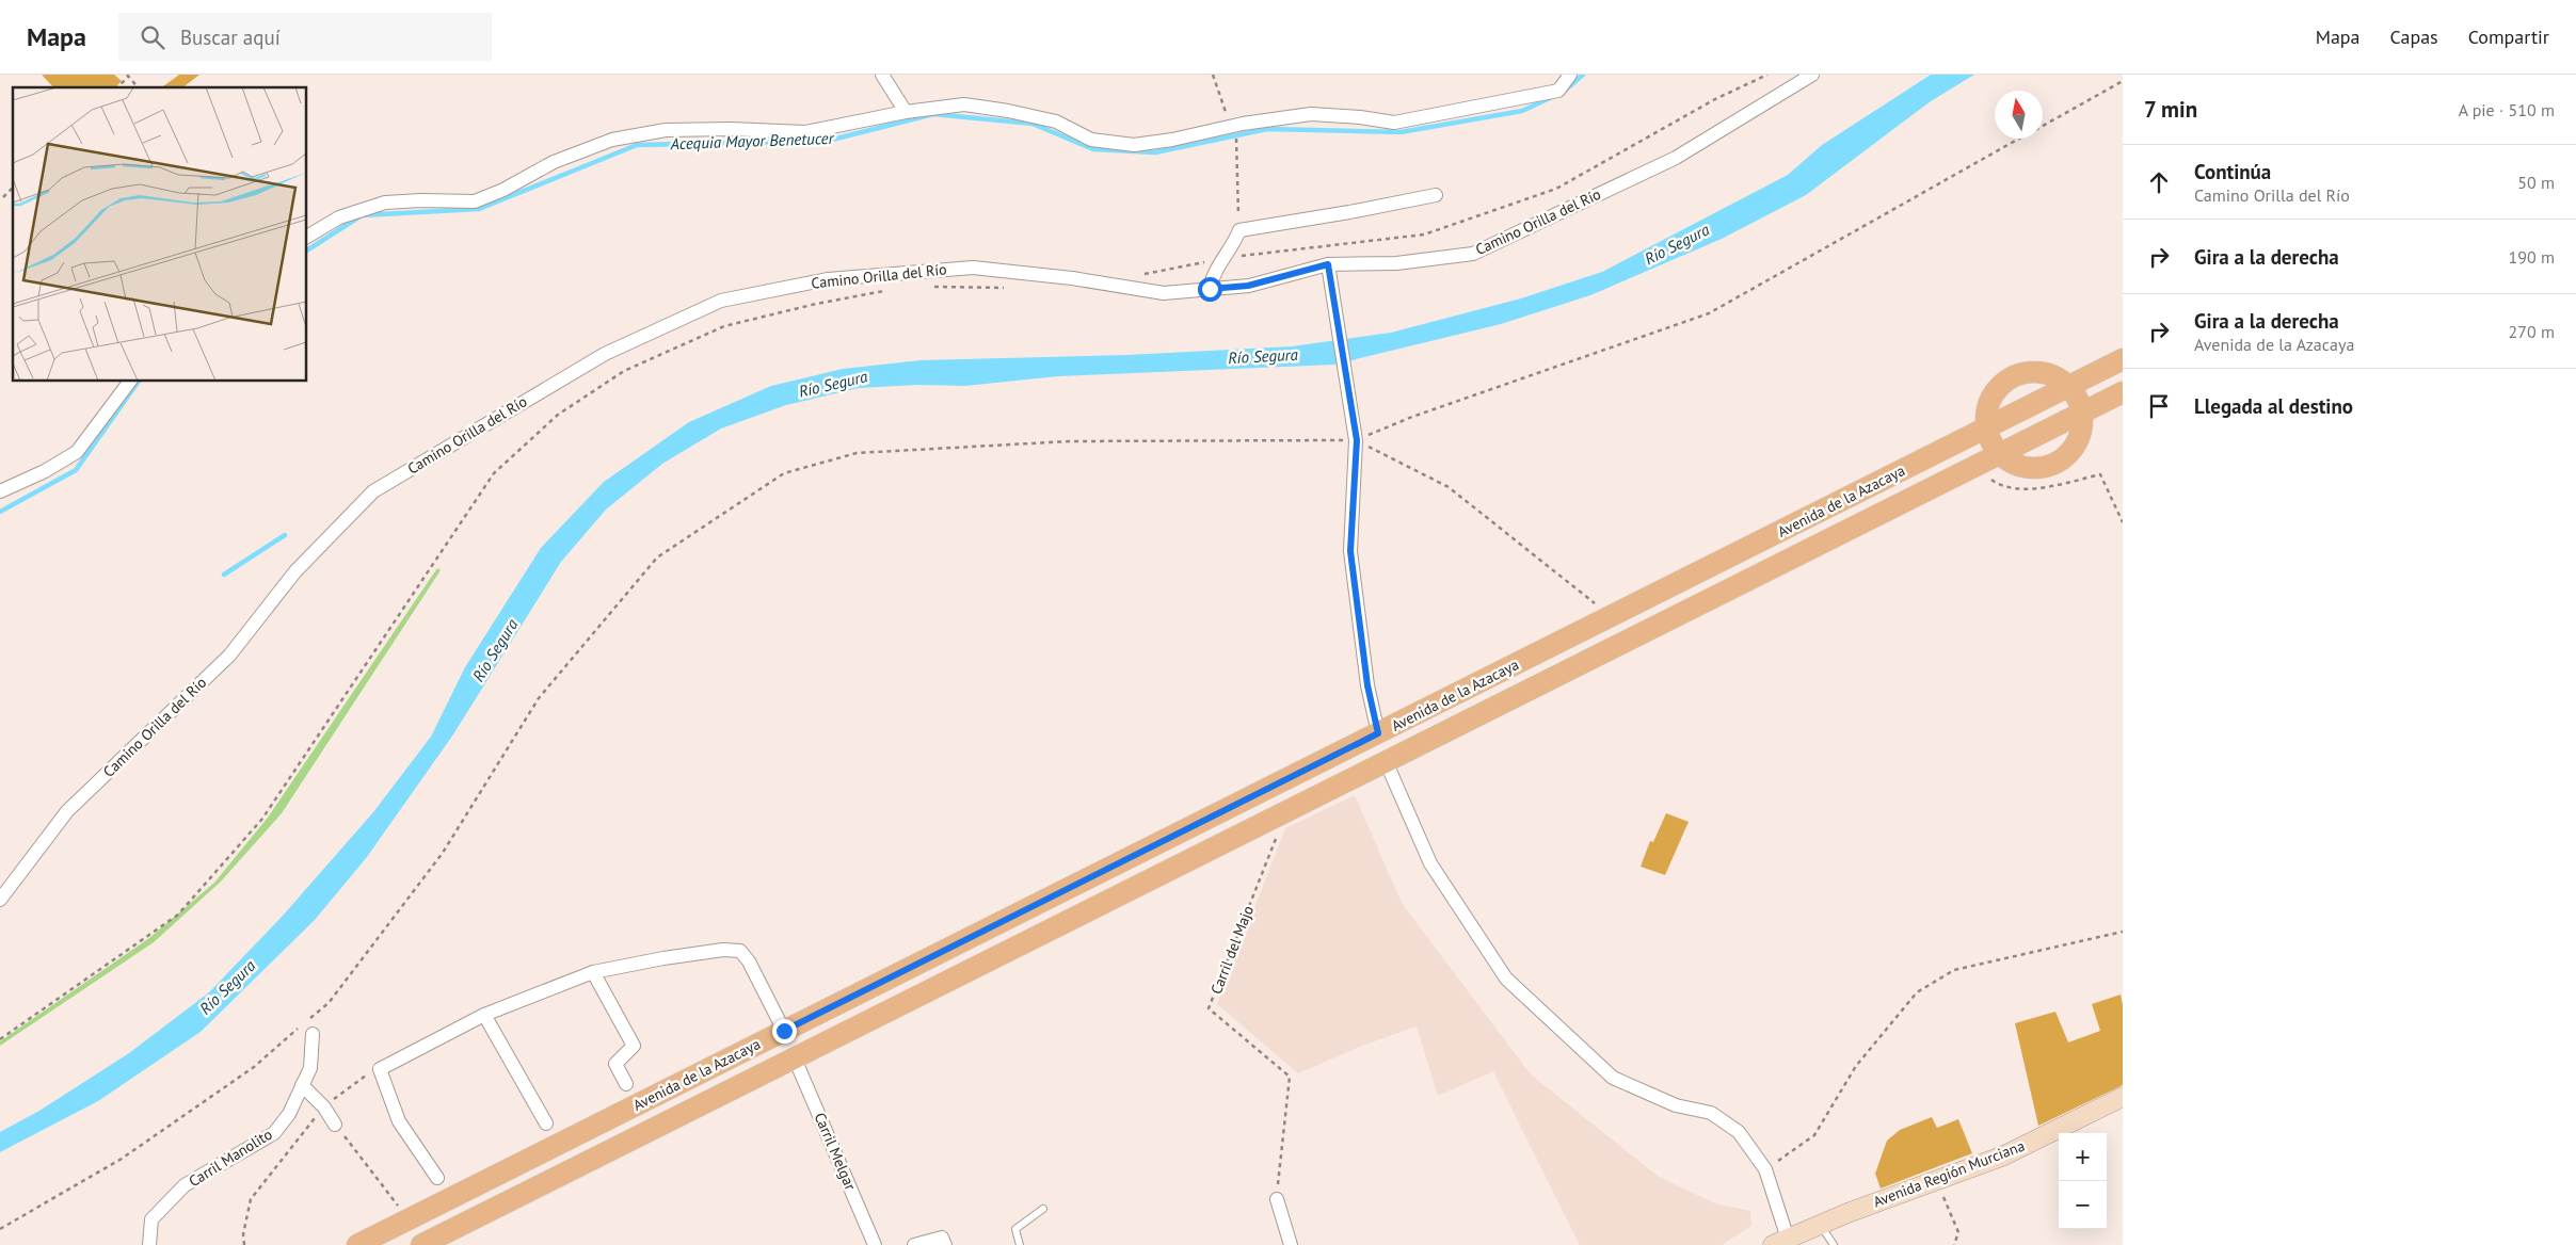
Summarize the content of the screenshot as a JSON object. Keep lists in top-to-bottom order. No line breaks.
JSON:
{"streets":{"main road":["Avenida de la Azacaya","Avenida Región Murciana"],"street":["Camino Orilla del Río","Carril Melgar","Carril Manolito"],"path":["Carril del Majo"]},"crossings":[["Avenida de la Azacaya","Carril del Majo"],["Avenida de la Azacaya","Carril Melgar"]],"water":["Acequia Mayor Benetucer","Río Segura"],"north":"top","page":{"header":"Mapa","search":"Buscar aquí","nav":["Mapa","Capas","Compartir"],"heading":["7 min","A pie · 510 m"],"list":[["Continúa","Camino Orilla del Río","50 m"],["Gira a la derecha","190 m"],["Gira a la derecha","Avenida de la Azacaya","270 m"],"Llegada al destino"],"map_buttons":["+","−"]}}
